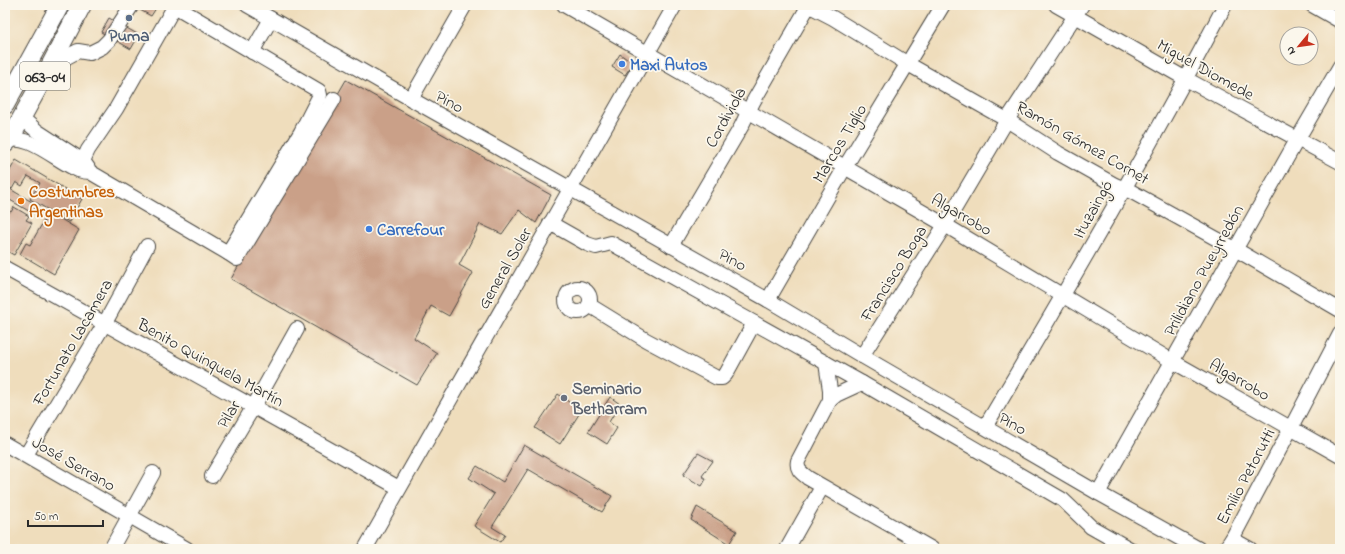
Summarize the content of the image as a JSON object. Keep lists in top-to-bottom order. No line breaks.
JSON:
{"streets":{"main road":["063-04"],"street":["Miguel Diomede","Pino","Cordiviola","Ramón Gómez Cornet","Marcos Tiglio","Ituzaingó","Algarrobo","General Soler","Prilidiano Pueyrredón","Francisco Boga","Fortunato Lacamera","Benito Quinquela Martín","Pilar","José Serrano","Emilio Petorutti"]},"crossings":[["Miguel Diomede","Ituzaingó"],["Miguel Diomede","Prilidiano Pueyrredón"],["Miguel Diomede","Francisco Boga"],["Pino","Cordiviola"],["Pino","Marcos Tiglio"],["Pino","Ituzaingó"],["Pino","General Soler"],["Pino","Prilidiano Pueyrredón"],["Pino","Francisco Boga"],["Cordiviola","Ramón Gómez Cornet"],["Cordiviola","Algarrobo"],["Ramón Gómez Cornet","Marcos Tiglio"],["Ramón Gómez Cornet","Ituzaingó"],["Ramón Gómez Cornet","Prilidiano Pueyrredón"],["Ramón Gómez Cornet","Francisco Boga"],["Marcos Tiglio","Algarrobo"],["Ituzaingó","Algarrobo"],["Algarrobo","General Soler"],["Algarrobo","Prilidiano Pueyrredón"],["Algarrobo","Francisco Boga"],["Algarrobo","Emilio Petorutti"],["General Soler","Benito Quinquela Martín"],["Fortunato Lacamera","Benito Quinquela Martín"],["Fortunato Lacamera","José Serrano"],["Benito Quinquela Martín","Pilar"]],"places":["Puma","Maxi Autos","Costumbres Argentinas","Carrefour","Seminario Betharram"],"scale_bar":"50 m","north":"bottom left"}
